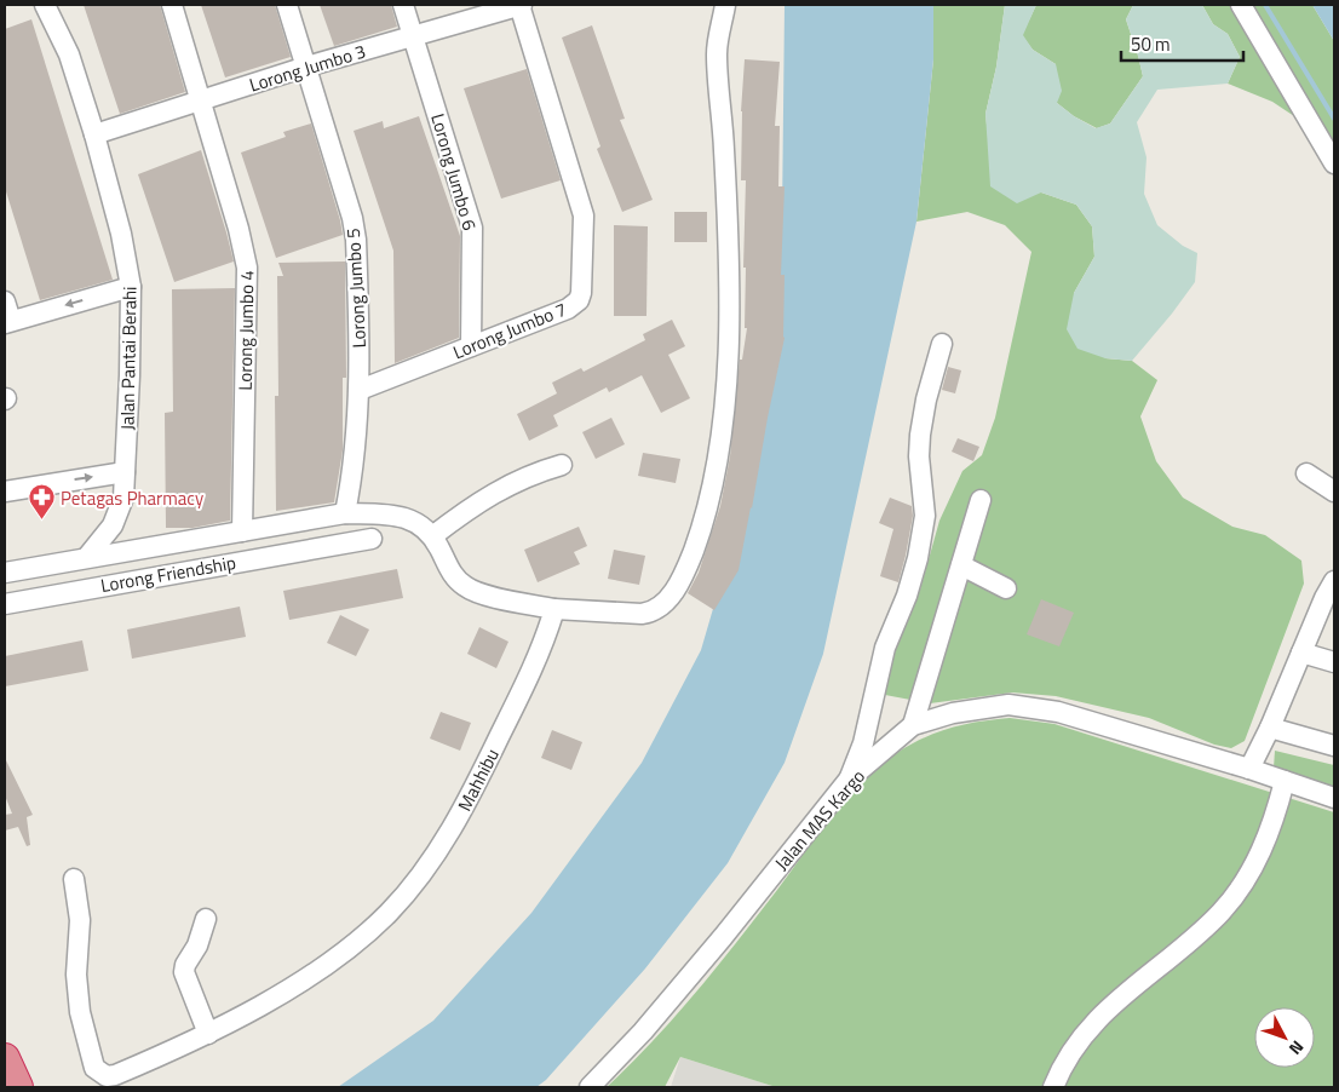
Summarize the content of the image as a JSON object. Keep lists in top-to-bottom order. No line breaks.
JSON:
{"streets":{"street":["Lorong Jumbo 3","Lorong Jumbo 6","Lorong Jumbo 5","Lorong Jumbo 4","Lorong Jumbo 7","Jalan Pantai Berahi","Lorong Friendship","Mahhibu","Jalan MAS Kargo"]},"crossings":[["Lorong Jumbo 3","Lorong Jumbo 6"],["Lorong Jumbo 3","Lorong Jumbo 5"],["Lorong Jumbo 3","Lorong Jumbo 4"],["Lorong Jumbo 3","Lorong Jumbo 7"],["Lorong Jumbo 3","Jalan Pantai Berahi"],["Lorong Jumbo 6","Lorong Jumbo 7"],["Lorong Jumbo 5","Lorong Jumbo 7"]],"places":{"pharmacy":["Petagas Pharmacy"]},"scale_bar":"50 m","north":"bottom right"}
